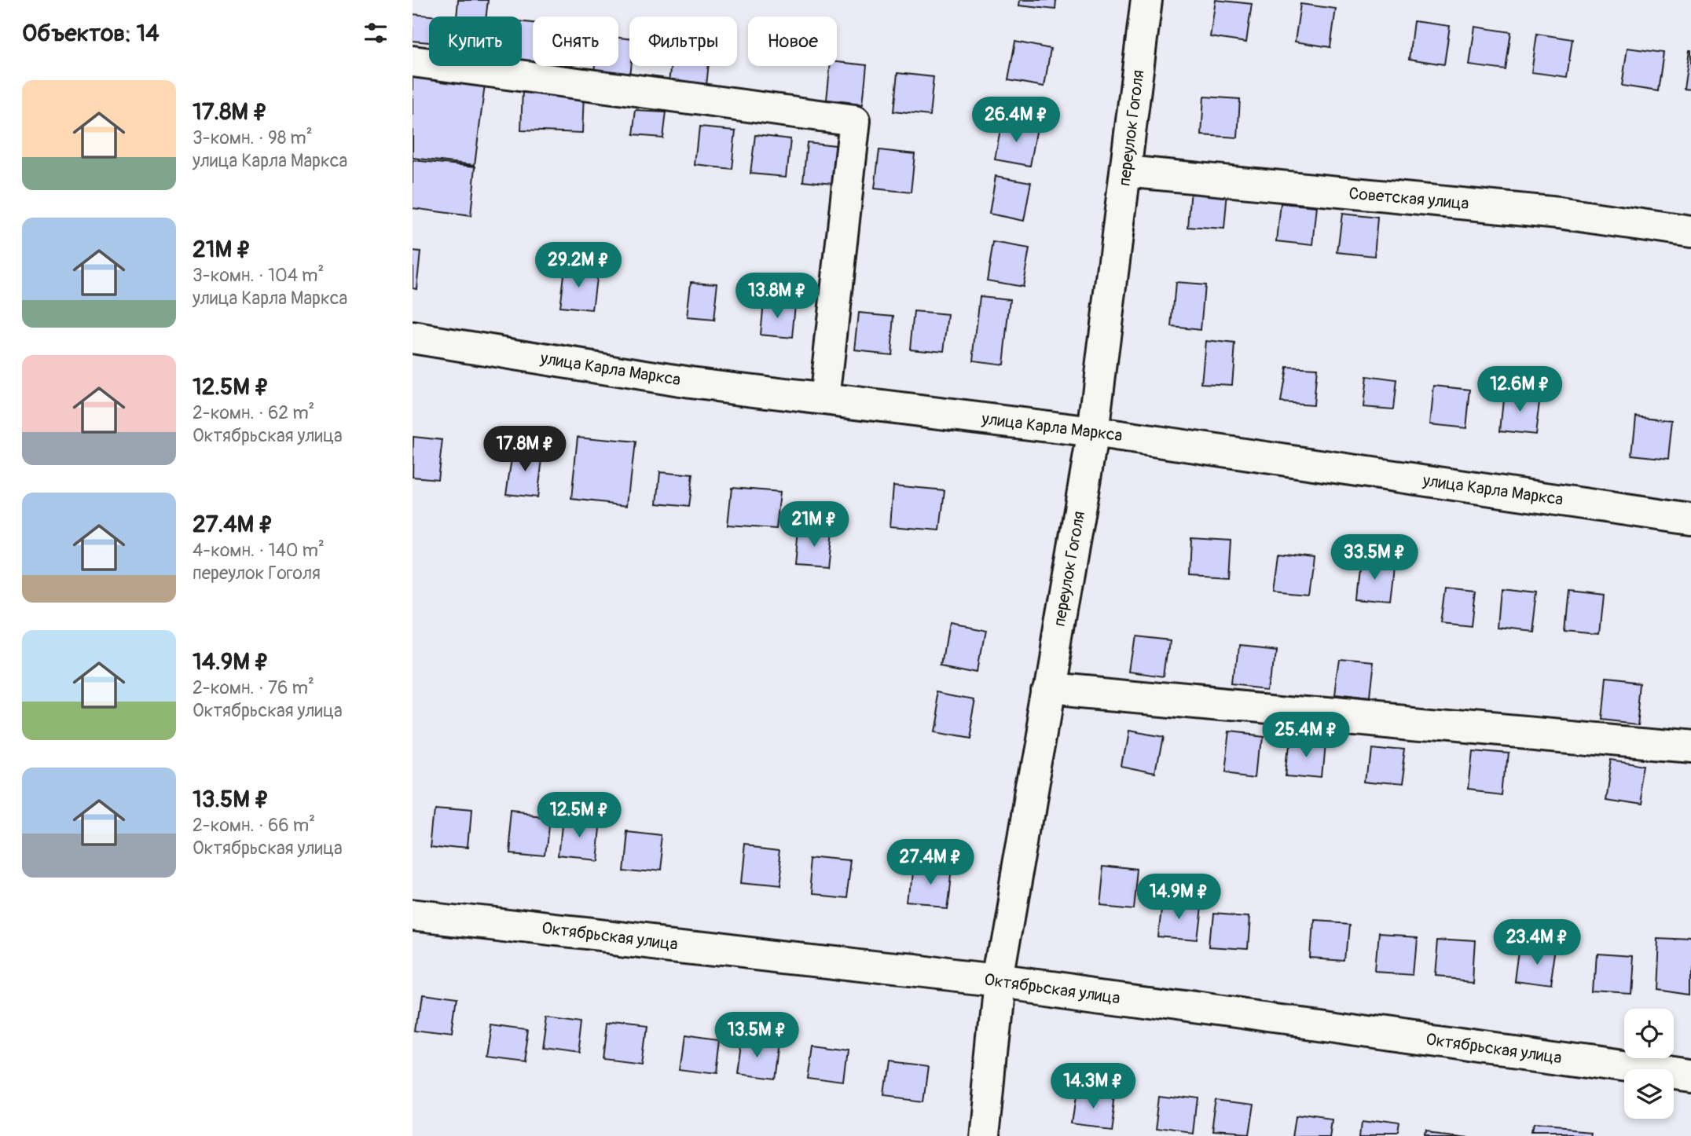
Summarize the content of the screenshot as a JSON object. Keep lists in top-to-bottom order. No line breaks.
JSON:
{"streets":{"street":["переулок Гоголя","Советская улица","улица Карла Маркса","Октябрьская улица"]},"crossings":[["переулок Гоголя","Советская улица"],["переулок Гоголя","улица Карла Маркса"],["переулок Гоголя","Октябрьская улица"]],"page":{"heading":"Объектов: 14","chip":["Купить","Снять","Фильтры","Новое"],"list":[{"name":"17.8M ₽","note":"3-комн. · 98 m² · улица Карла Маркса"},{"name":"21M ₽","note":"3-комн. · 104 m² · улица Карла Маркса"},{"name":"12.5M ₽","note":"2-комн. · 62 m² · Октябрьская улица"},{"name":"27.4M ₽","note":"4-комн. · 140 m² · переулок Гоголя"},{"name":"14.9M ₽","note":"2-комн. · 76 m² · Октябрьская улица"},{"name":"13.5M ₽","note":"2-комн. · 66 m² · Октябрьская улица"}],"price":["26.4M ₽","29.2M ₽","13.8M ₽","12.6M ₽","17.8M ₽","21M ₽","33.5M ₽","25.4M ₽","12.5M ₽","27.4M ₽","14.9M ₽","23.4M ₽","13.5M ₽","14.3M ₽"]}}
